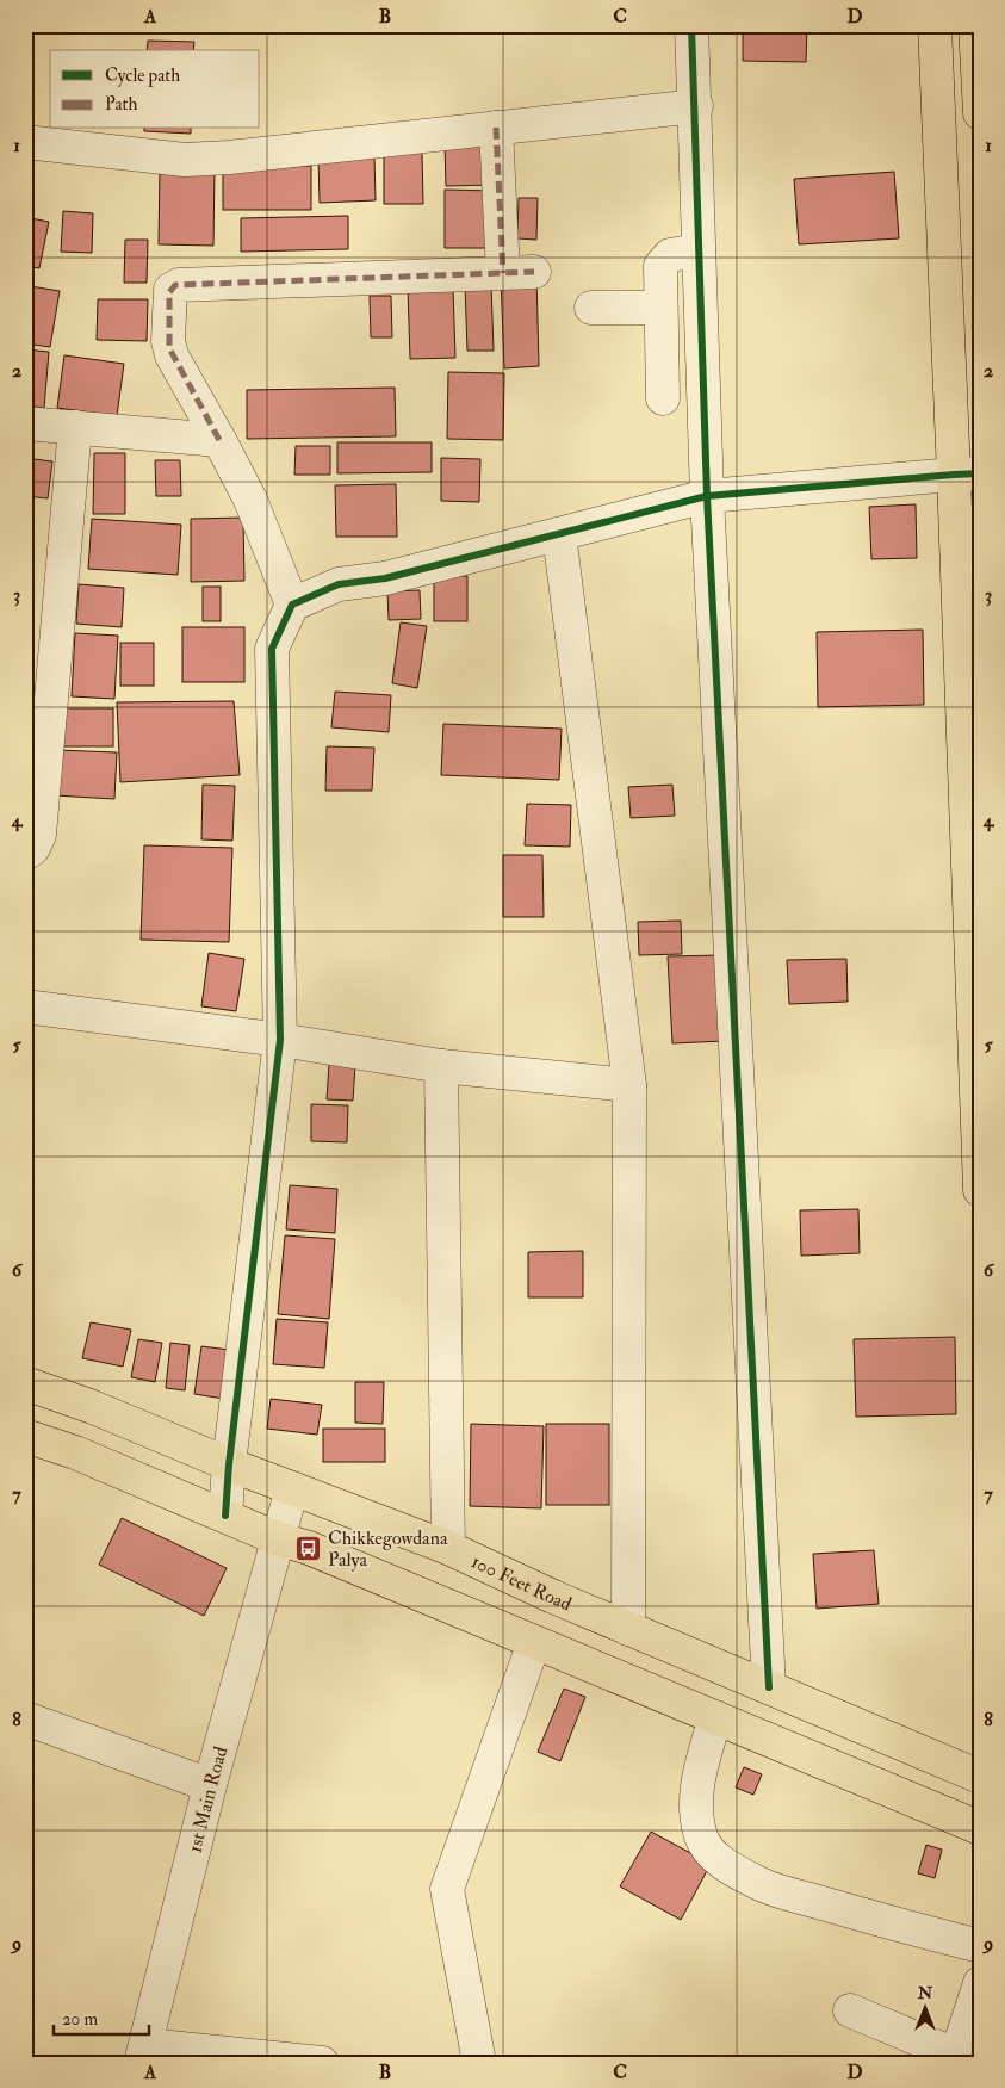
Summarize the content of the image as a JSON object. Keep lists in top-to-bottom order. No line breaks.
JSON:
{"streets":{"main road":["100 Feet Road"],"street":["1st Main Road"]},"crossings":[["100 Feet Road","1st Main Road"]],"places":{"bus stop":["Chikkegowdana Palya"]},"legend":["Cycle path","Path"],"scale_bar":"20 m","north":"top","grid":{"columns":["A","B","C","D"],"rows":["1","2","3","4","5","6","7","8","9"]}}
